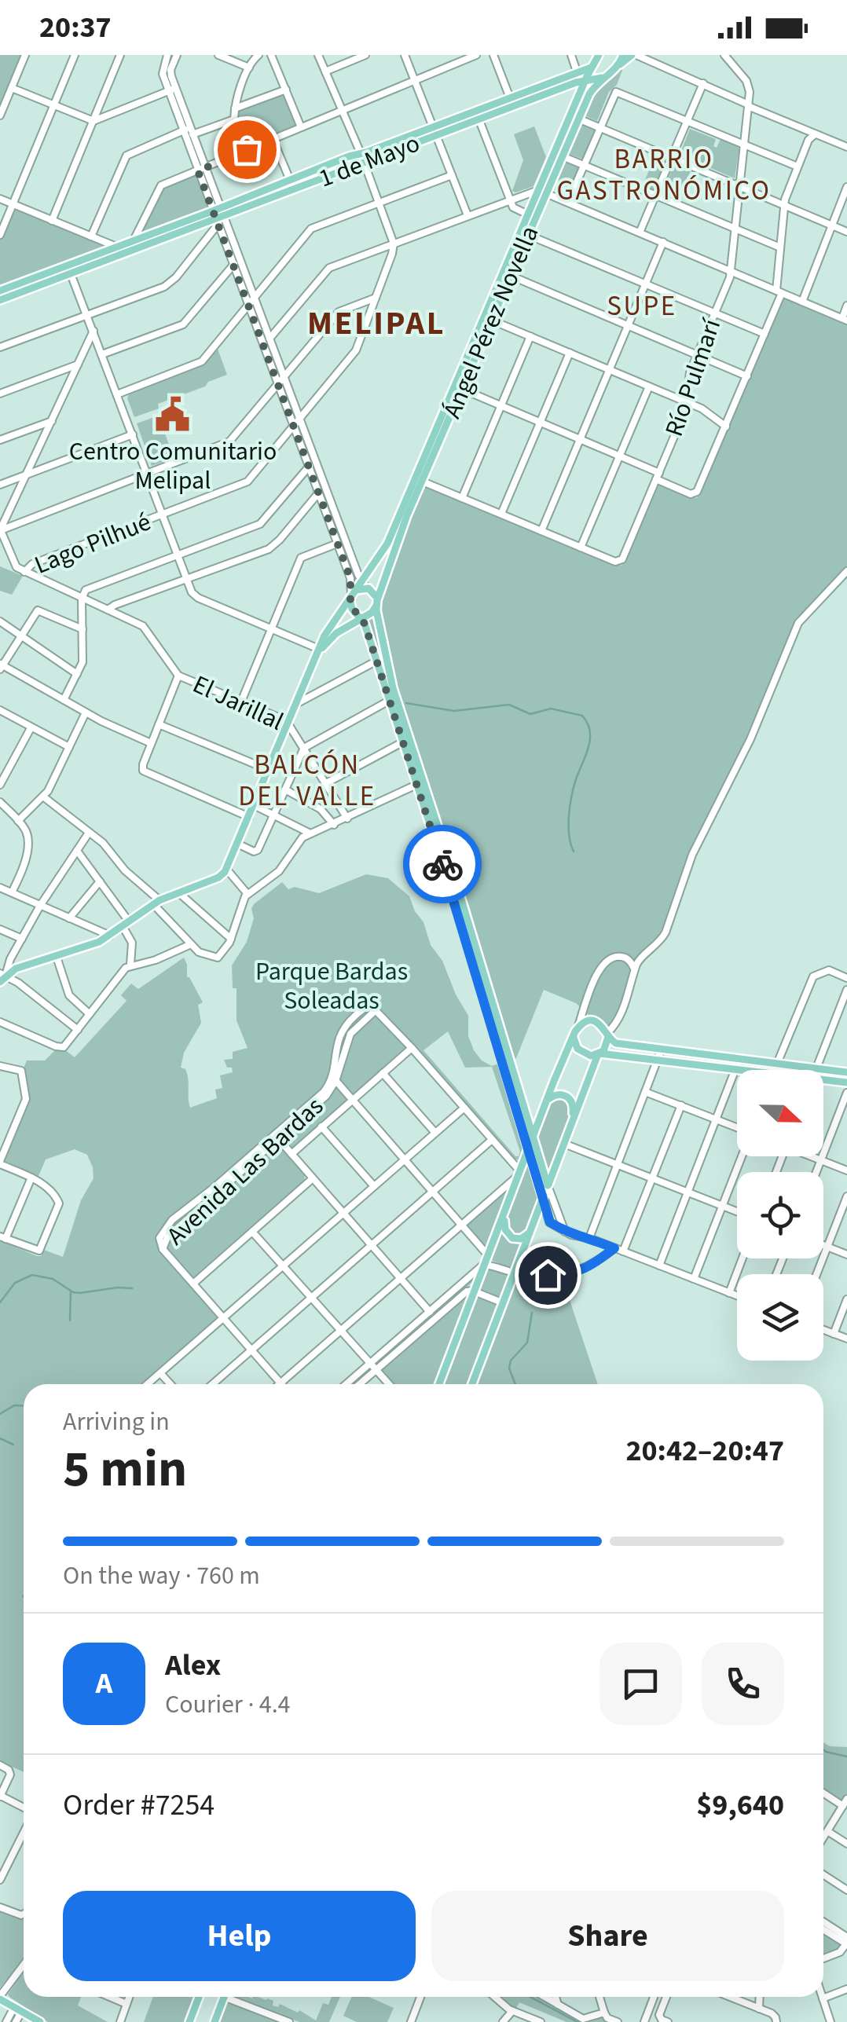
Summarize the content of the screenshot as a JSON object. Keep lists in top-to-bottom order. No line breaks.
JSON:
{"streets":{"main road":["1 de Mayo","Ángel Pérez Novella"],"street":["Río Pulmarí","Lago Pilhué","El Jarillal","Avenida Las Bardas"]},"crossings":[["1 de Mayo","Ángel Pérez Novella"],["Ángel Pérez Novella","El Jarillal"],["Lago Pilhué","El Jarillal"]],"districts":["BARRIO GASTRONÓMICO","SUPE","MELIPAL","BALCÓN DEL VALLE"],"parks":["Parque Bardas Soleadas"],"places":{"public building":["Centro Comunitario Melipal"]},"north":"right","page":{"status":"20:37","heading":["5 min","Arriving in","20:42–20:47"],"panel":["Alex","Courier · 4.4","Order #7254","$9,640"],"bar":"On the way · 760 m","round":"A","buttons":["Help","Share"]}}
